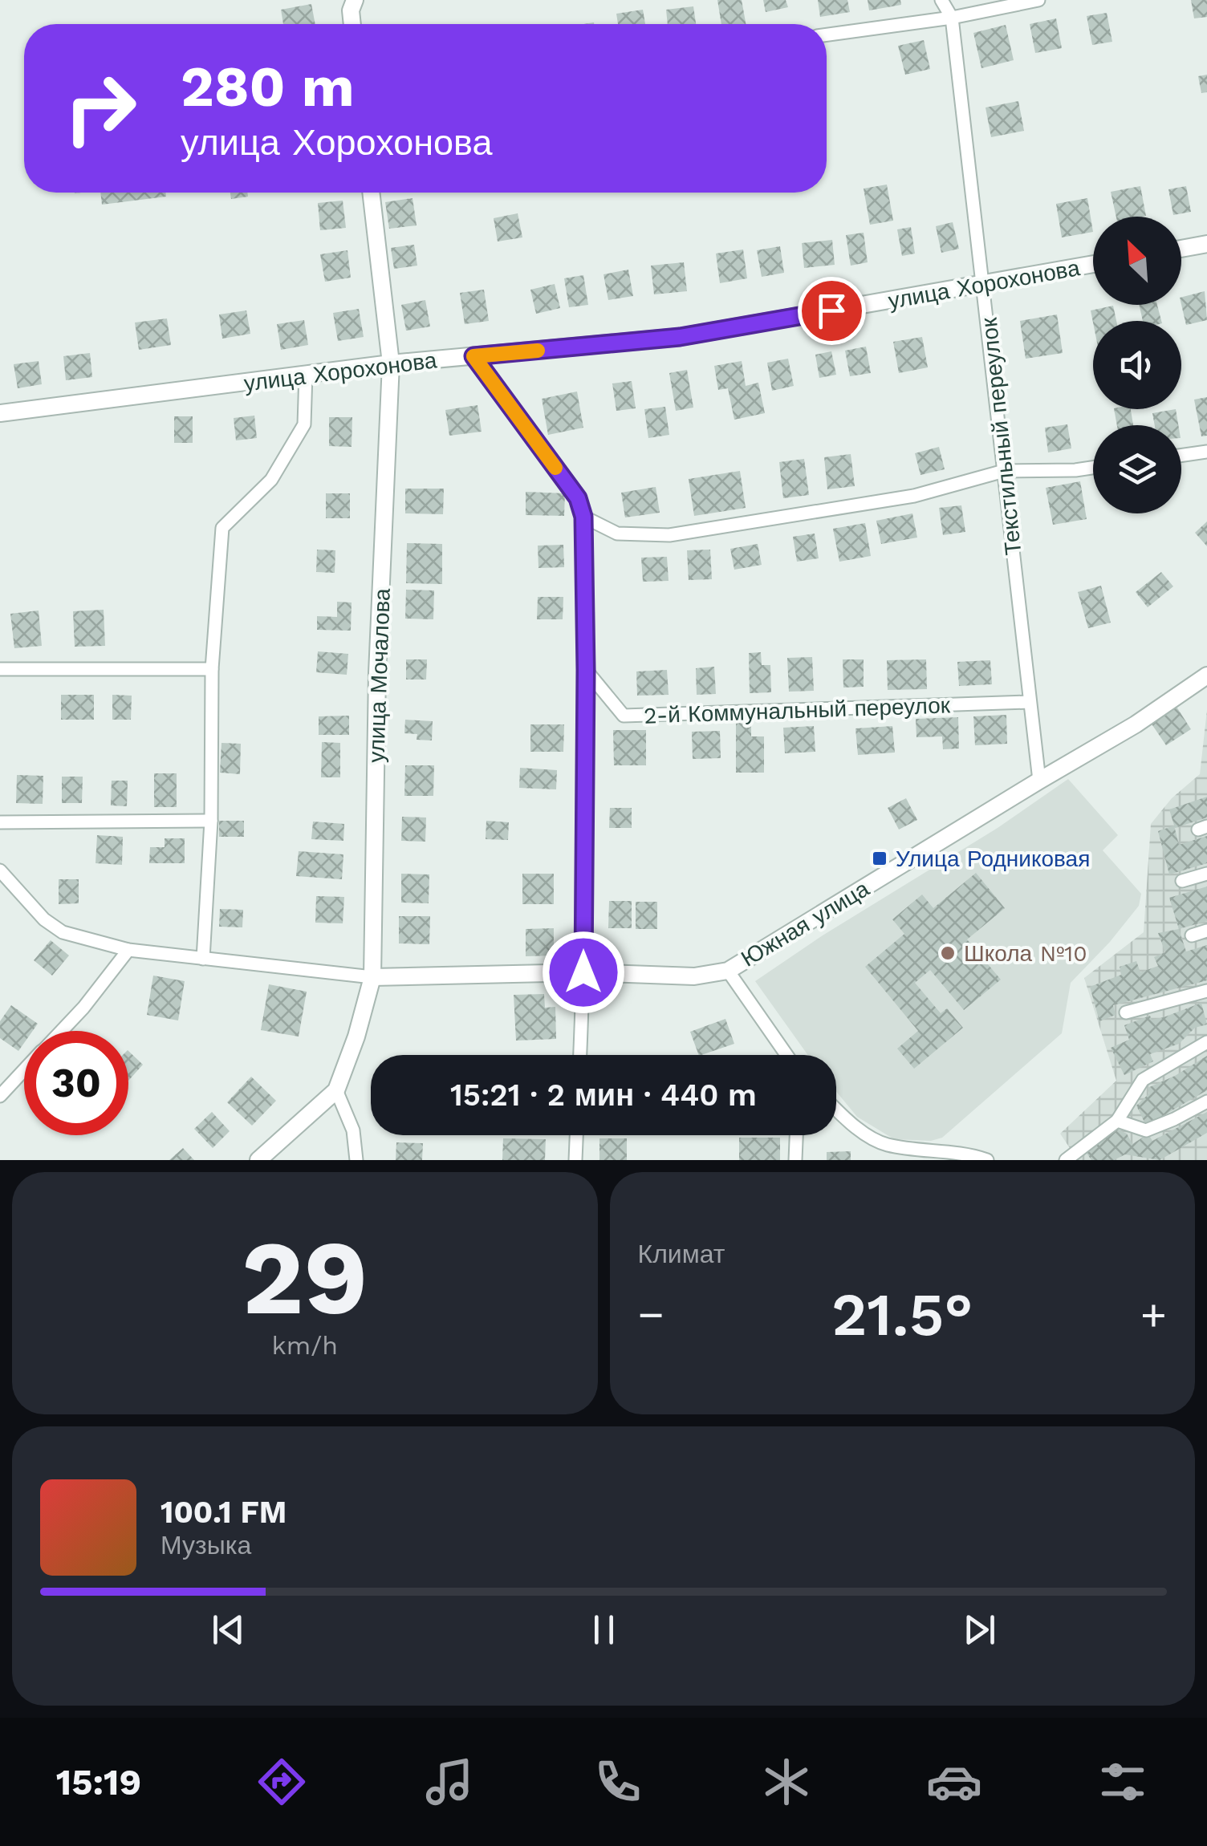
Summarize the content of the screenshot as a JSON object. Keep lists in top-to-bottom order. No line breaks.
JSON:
{"streets":{"street":["улица Хорохонова","Текстильный переулок","улица Мочалова","2-й Коммунальный переулок","Южная улица"]},"crossings":[["улица Хорохонова","Текстильный переулок"],["улица Хорохонова","улица Мочалова"],["Текстильный переулок","2-й Коммунальный переулок"],["Текстильный переулок","Южная улица"],["улица Мочалова","Южная улица"]],"places":{"transit":["Улица Родниковая"],"other":["Школа №10"]},"north":"top left","page":{"turn":["280 m","улица Хорохонова"],"limit":"30","trip":"15:21 · 2 мин · 440 m","tile":[["29","km/h"],"Климат"],"heat":["−","21.5°","+"],"song":["100.1 FM","Музыка"],"tabs":"15:19"}}
